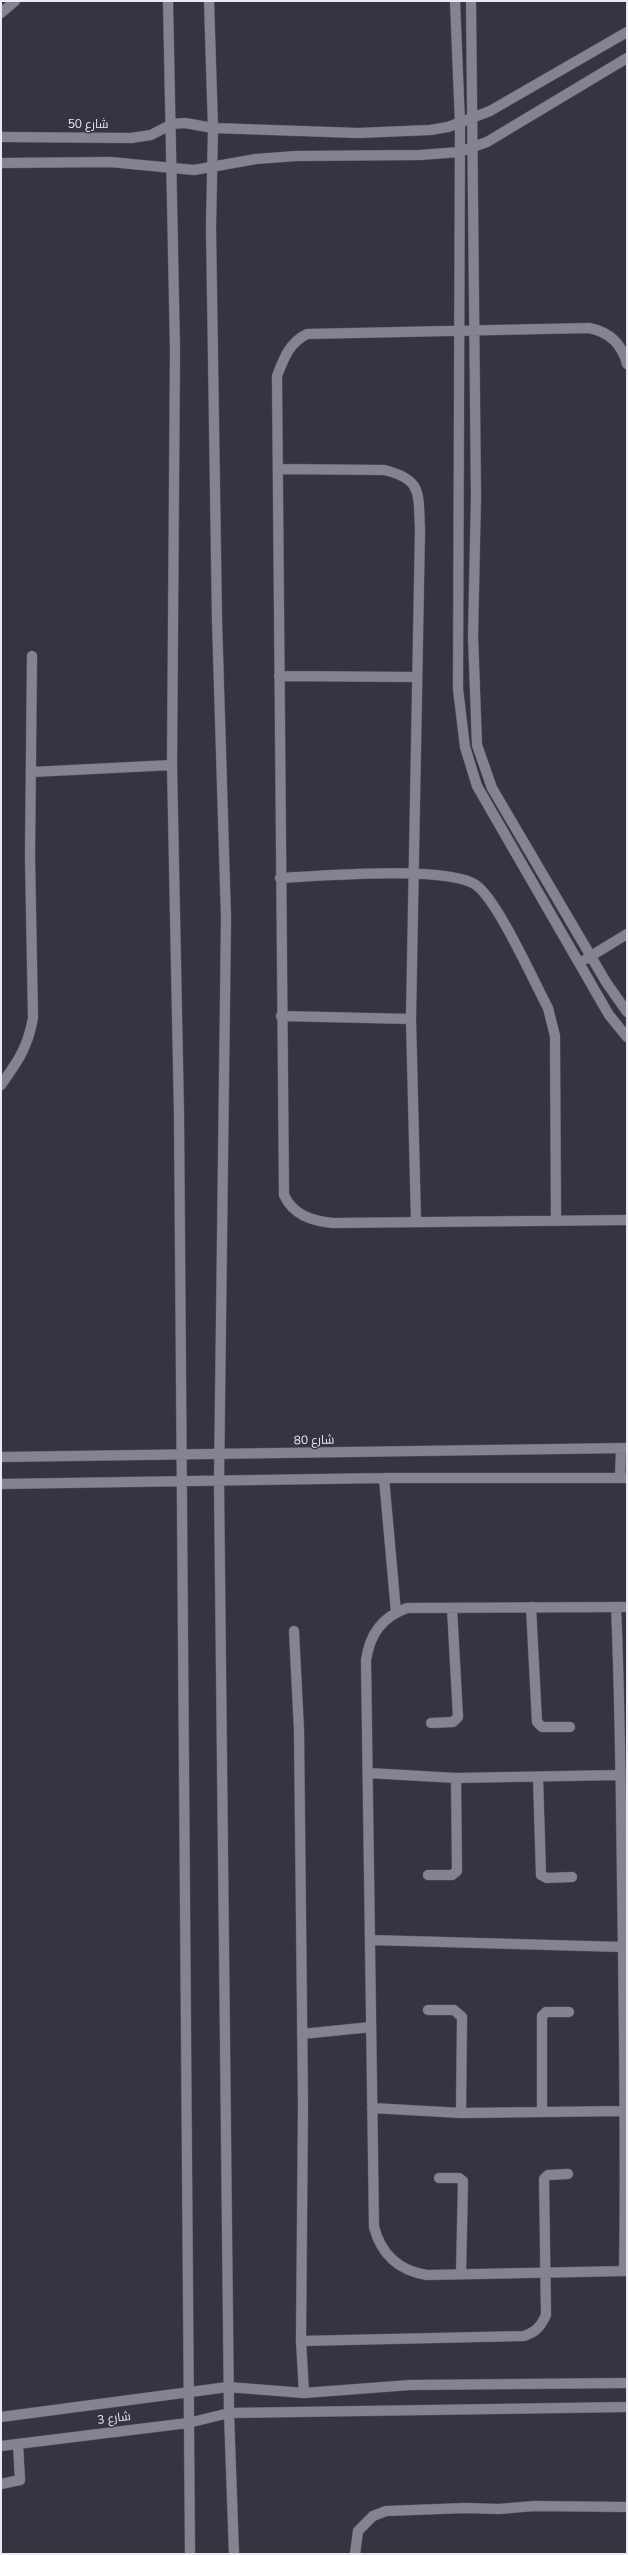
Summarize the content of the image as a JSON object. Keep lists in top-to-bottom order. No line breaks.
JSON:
{"streets":{"street":["شارع 50","شارع 80","شارع 3"]}}
